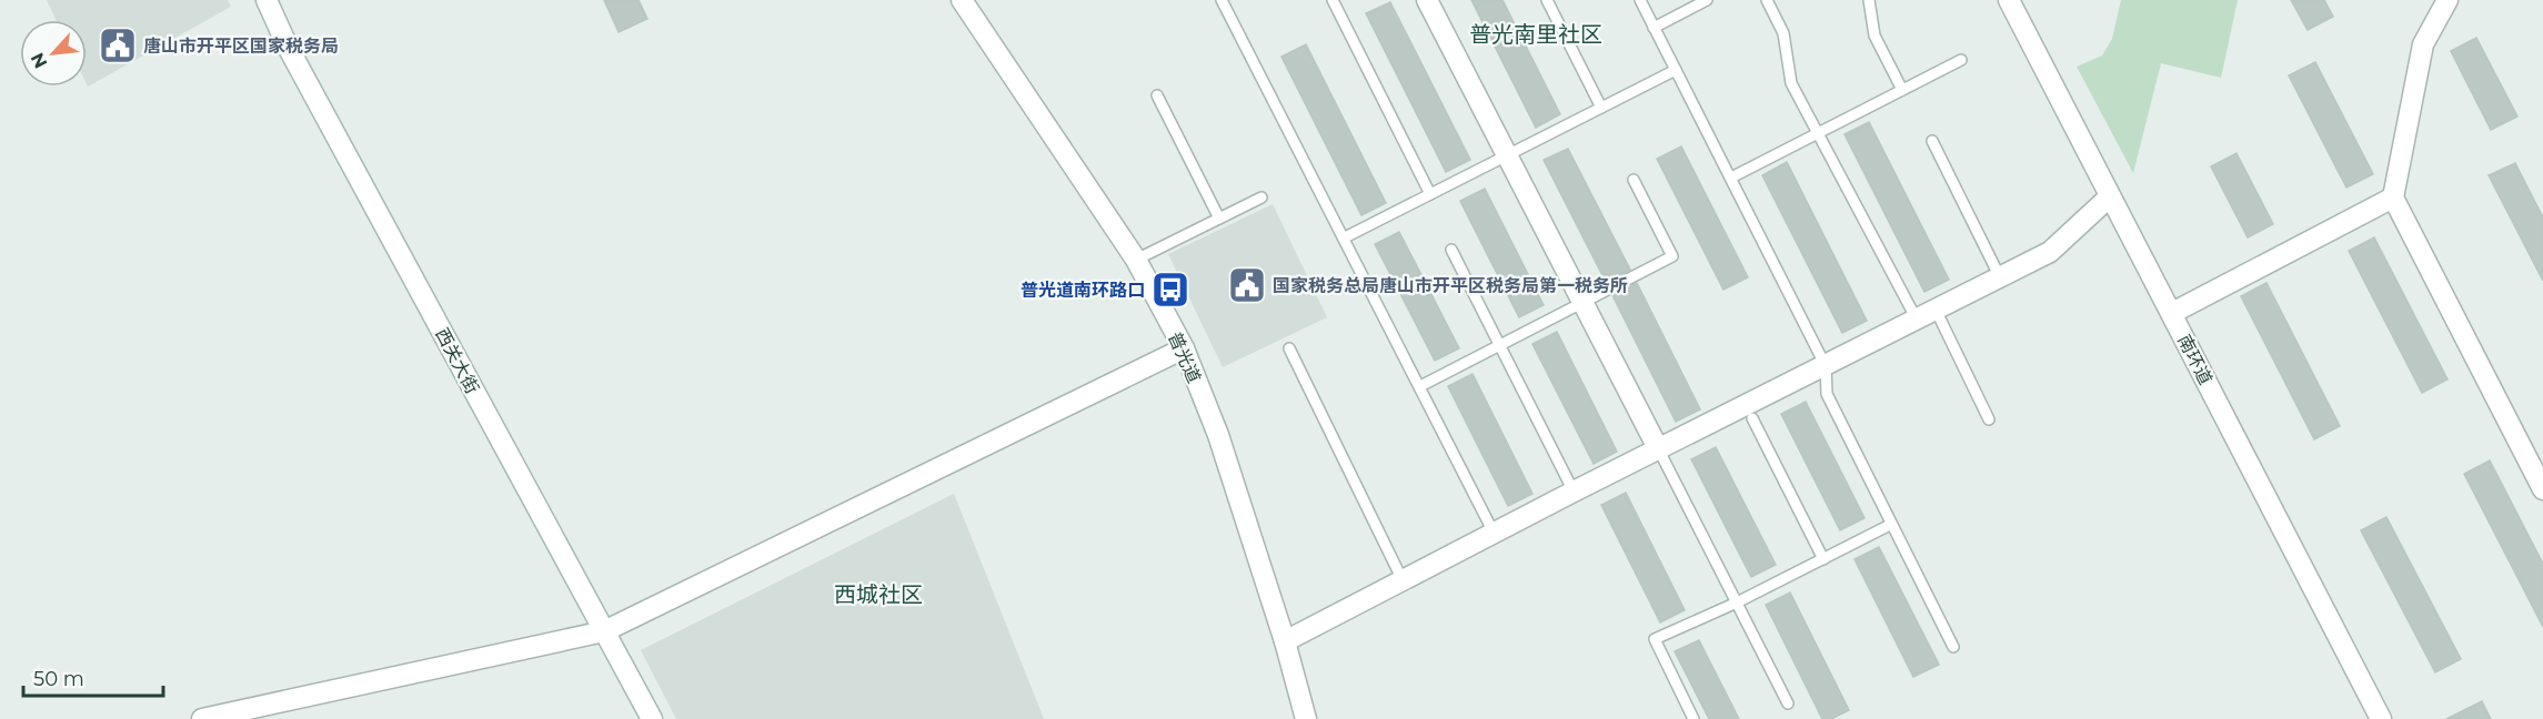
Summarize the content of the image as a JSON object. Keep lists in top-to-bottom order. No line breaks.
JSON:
{"streets":{"street":["普光道","南环道","西关大街"]},"districts":["普光南里社区","西城社区"],"places":{"public building":["唐山市开平区国家税务局","国家税务总局唐山市开平区税务局第一税务所"],"bus stop":["普光道南环路口"]},"scale_bar":"50 m","north":"bottom left"}
